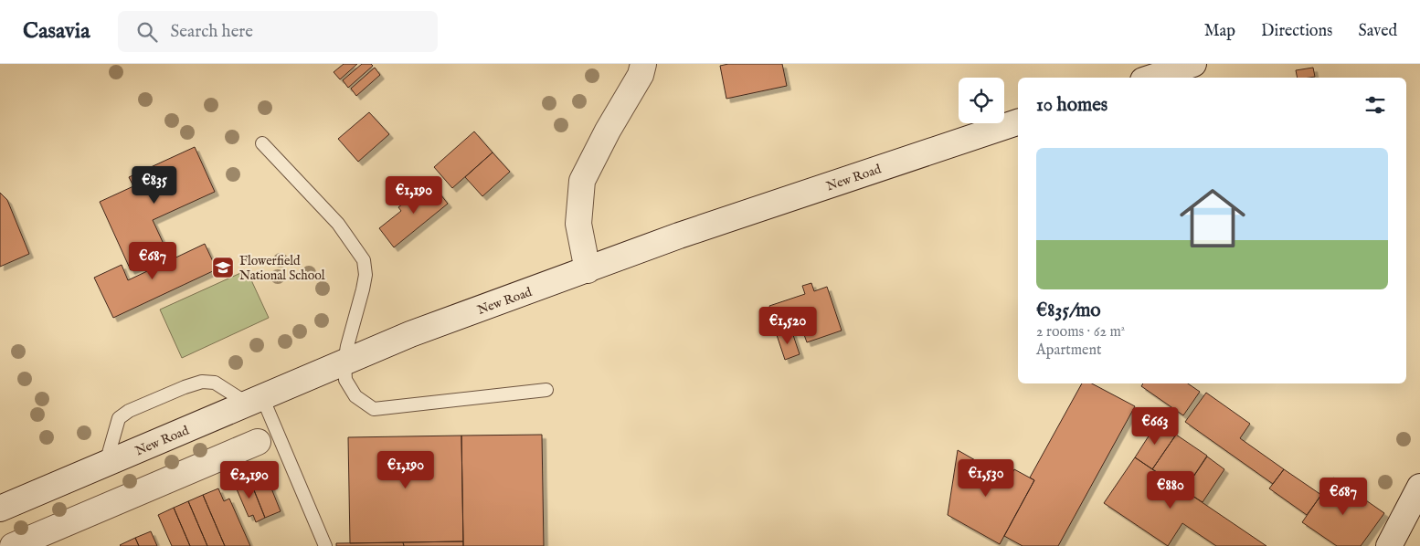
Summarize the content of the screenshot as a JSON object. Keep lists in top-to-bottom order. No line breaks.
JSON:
{"streets":{"main road":["New Road"]},"places":{"school or university":["Flowerfield National School"]},"page":{"header":"Casavia","search":"Search here","nav":["Map","Directions","Saved"],"heading":"10 homes","list":[{"name":"€835/mo","note":"2 rooms · 62 m² · Apartment"}],"price":["€835","€1,190","€687","€1,520","€663","€1,190","€1,530","€2,190","€880","€687"]}}
